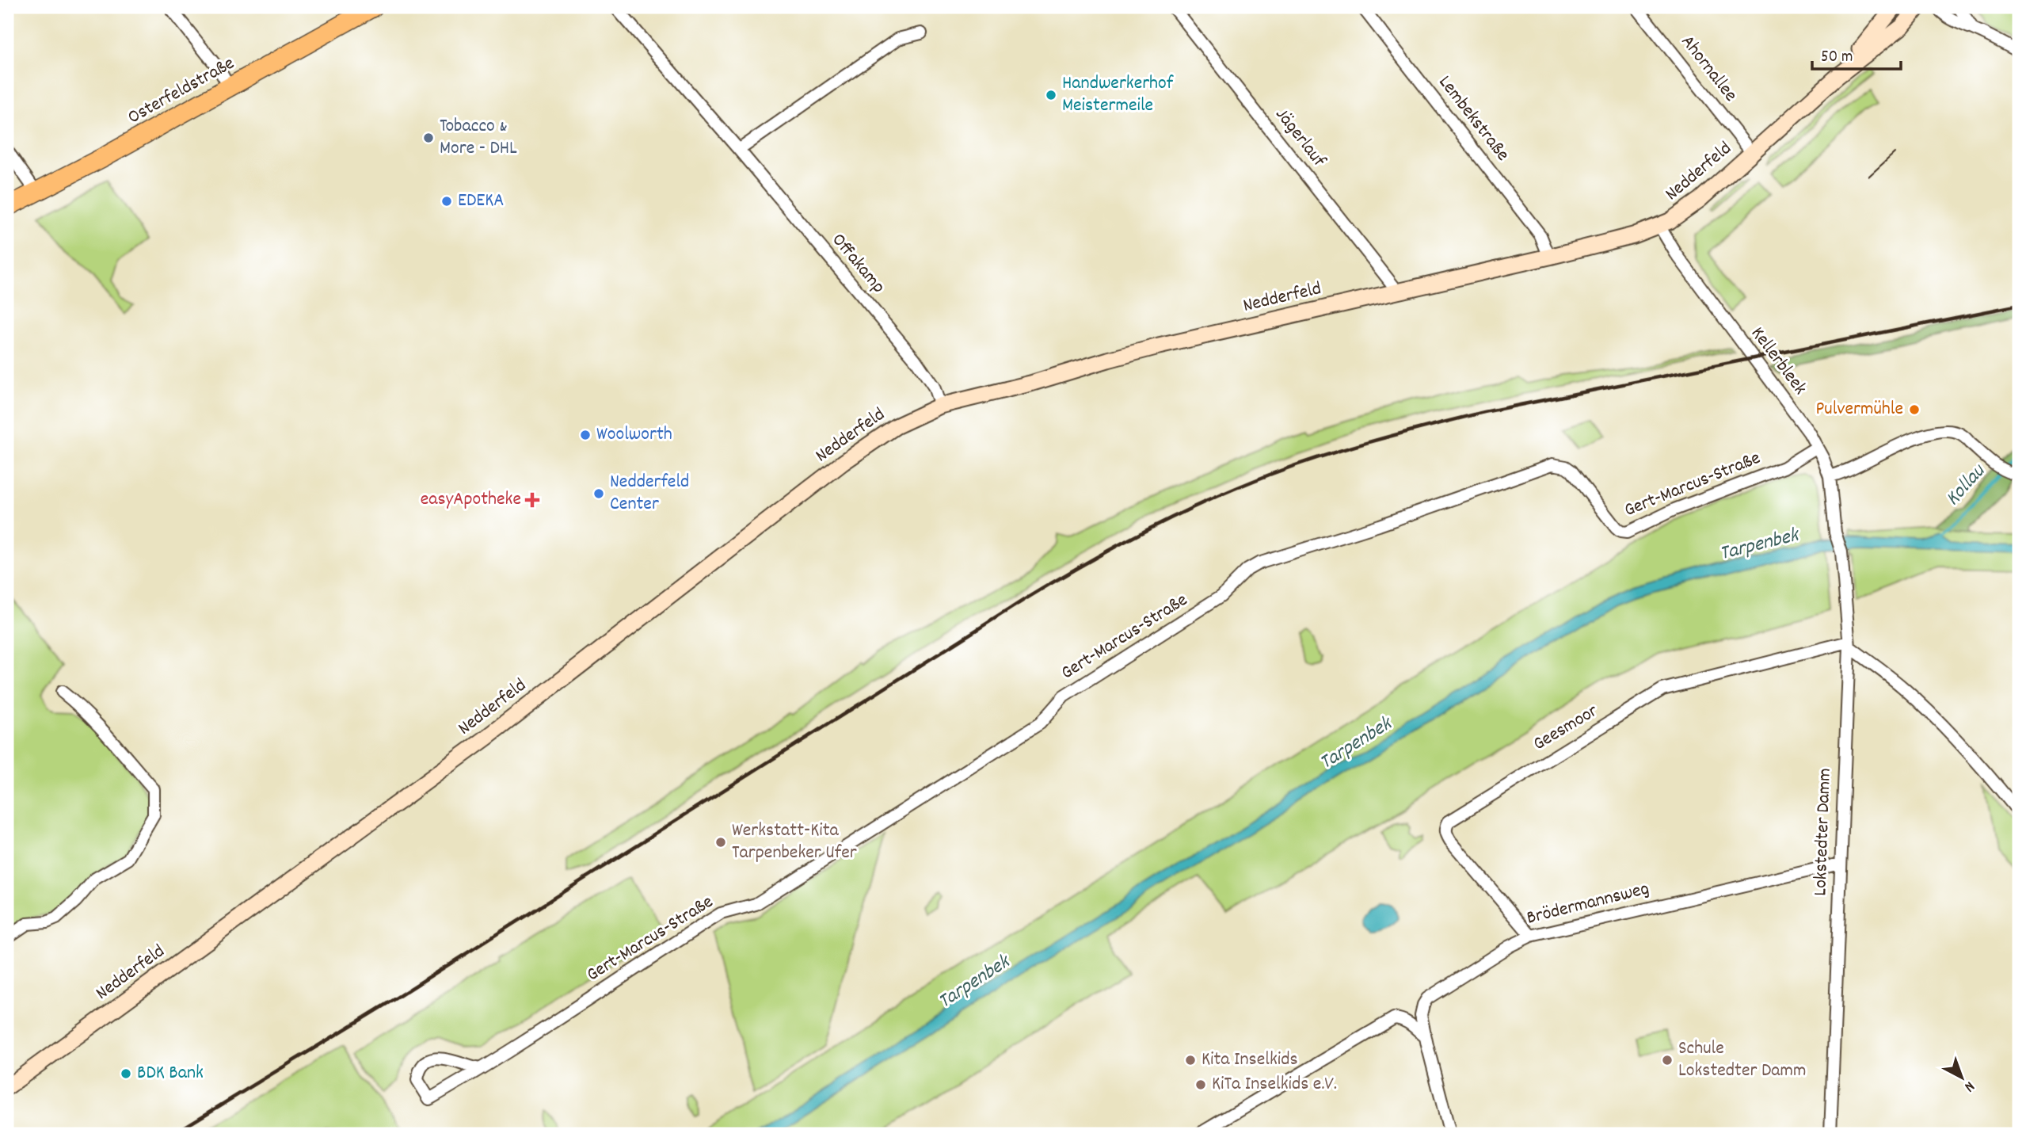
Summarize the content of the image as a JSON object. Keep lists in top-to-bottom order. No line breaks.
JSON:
{"streets":{"main road":["Osterfeldstraße","Nedderfeld"],"street":["Ahornallee","Lembekstraße","Jägerlauf","Offakamp","Kellerbleek","Gert-Marcus-Straße","Geesmoor","Lokstedter Damm","Brödermannsweg"]},"crossings":[["Ahornallee","Nedderfeld"],["Lembekstraße","Nedderfeld"],["Jägerlauf","Nedderfeld"],["Nedderfeld","Offakamp"],["Nedderfeld","Kellerbleek"],["Kellerbleek","Gert-Marcus-Straße"],["Kellerbleek","Lokstedter Damm"],["Geesmoor","Lokstedter Damm"],["Geesmoor","Brödermannsweg"],["Lokstedter Damm","Brödermannsweg"]],"water":["Kollau","Tarpenbek"],"places":{"other":["Handwerkerhof Meistermeile","Tobacco & More - DHL","EDEKA","Pulvermühle","Woolworth","Nedderfeld Center","Werkstatt-Kita Tarpenbeker Ufer","Kita Inselkids","Schule Lokstedter Damm","BDK Bank","KiTa Inselkids e.V."],"health":["easyApotheke"]},"scale_bar":"50 m","north":"bottom right"}
